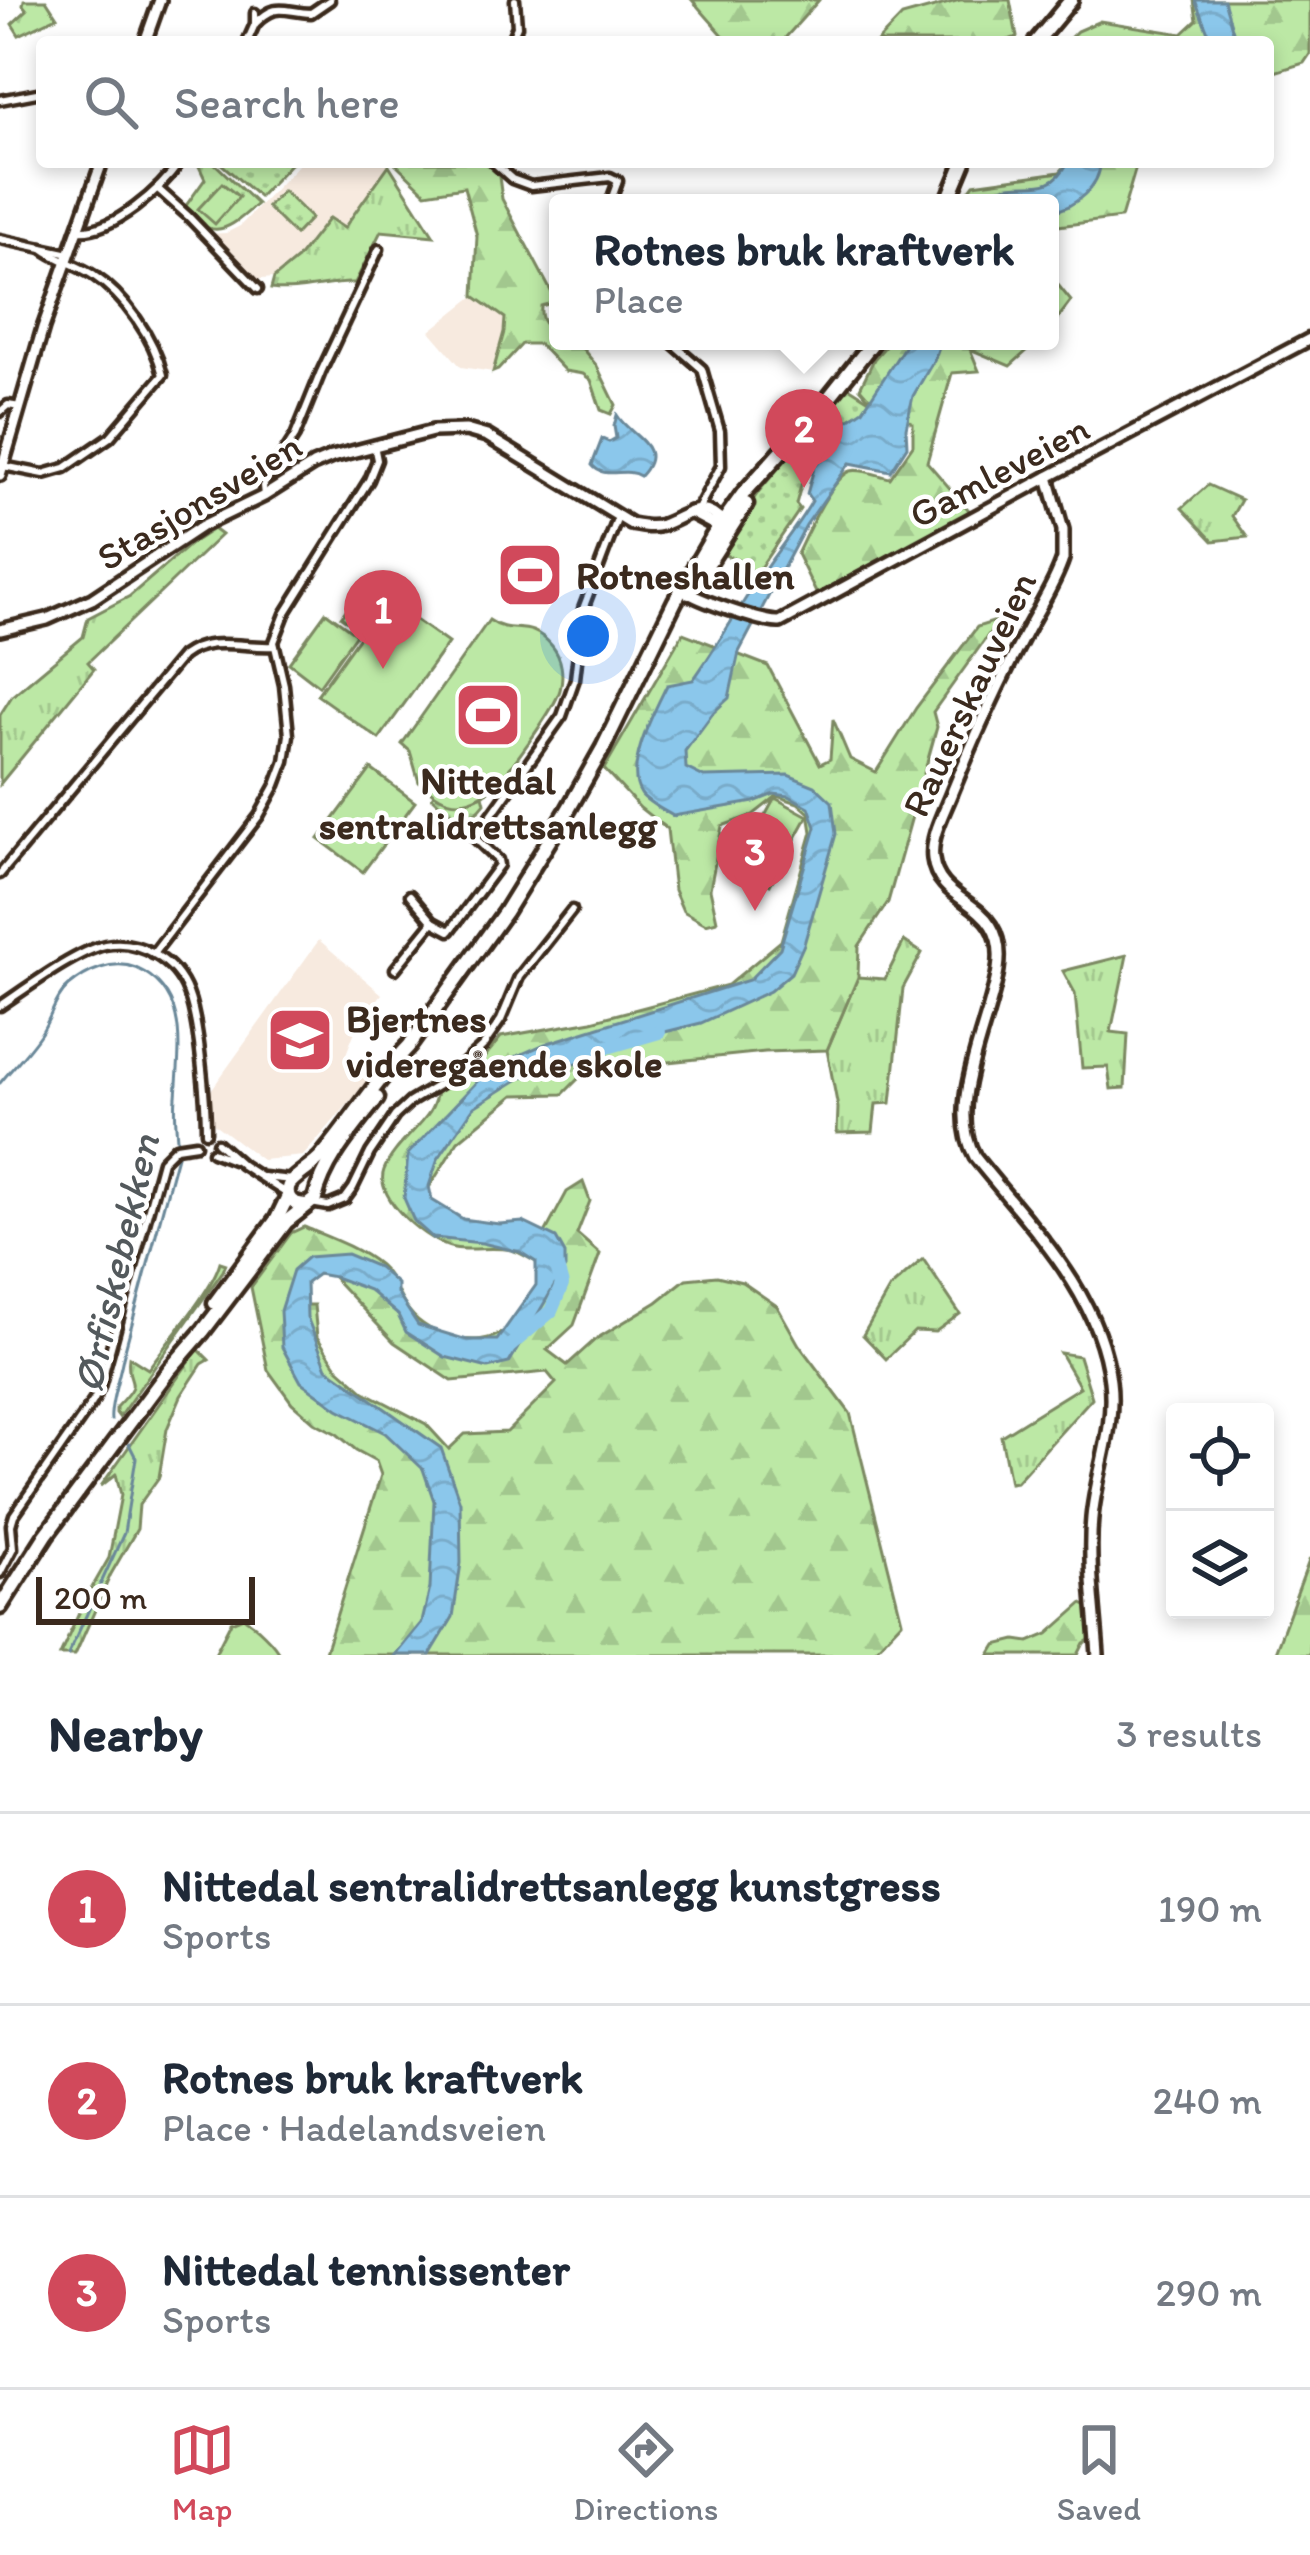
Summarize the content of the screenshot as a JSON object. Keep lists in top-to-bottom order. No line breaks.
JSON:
{"streets":{"main road":["Gamleveien","Stasjonsveien","Rauerskauveien"]},"crossings":[["Gamleveien","Rauerskauveien"]],"water":["Ørfiskebekken"],"places":{"sports":["Rotneshallen","Nittedal sentralidrettsanlegg"],"school or university":["Bjertnes videregående skole"]},"scale_bar":"200 m","page":{"search":"Search here","popup":["Rotnes bruk kraftverk","Place"],"pins":["2","1","3"],"scale":"200 m","heading":["Nearby","3 results"],"list":[{"mark":"1","name":"Nittedal sentralidrettsanlegg kunstgress","note":"Sports","value":"190 m"},{"mark":"2","name":"Rotnes bruk kraftverk","note":"Place · Hadelandsveien","value":"240 m"},{"mark":"3","name":"Nittedal tennissenter","note":"Sports","value":"290 m"}],"nav":["Map","Directions","Saved"]}}
